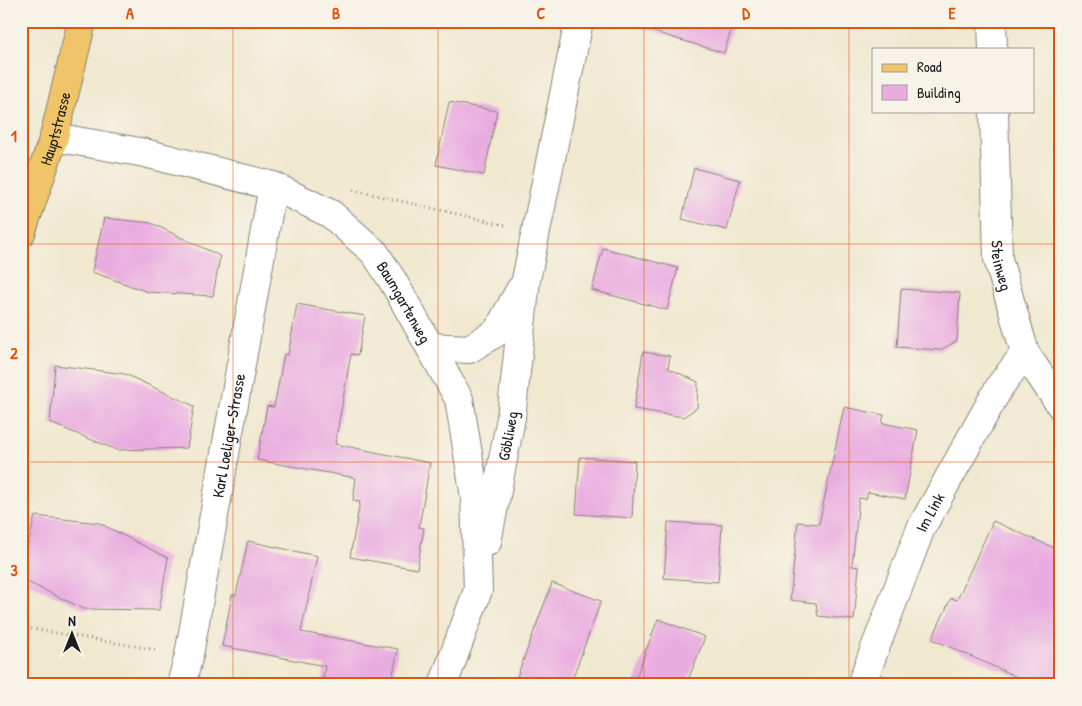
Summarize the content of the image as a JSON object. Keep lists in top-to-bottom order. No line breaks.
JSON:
{"streets":{"main road":["Hauptstrasse"],"street":["Steinweg","Baumgartenweg","Karl Loeliger-Strasse","Göbliweg","Im Link"]},"crossings":[["Hauptstrasse","Baumgartenweg"],["Steinweg","Im Link"],["Baumgartenweg","Karl Loeliger-Strasse"],["Baumgartenweg","Göbliweg"]],"legend":["Road","Building"],"north":"top","grid":{"columns":["A","B","C","D","E"],"rows":["1","2","3"]}}
